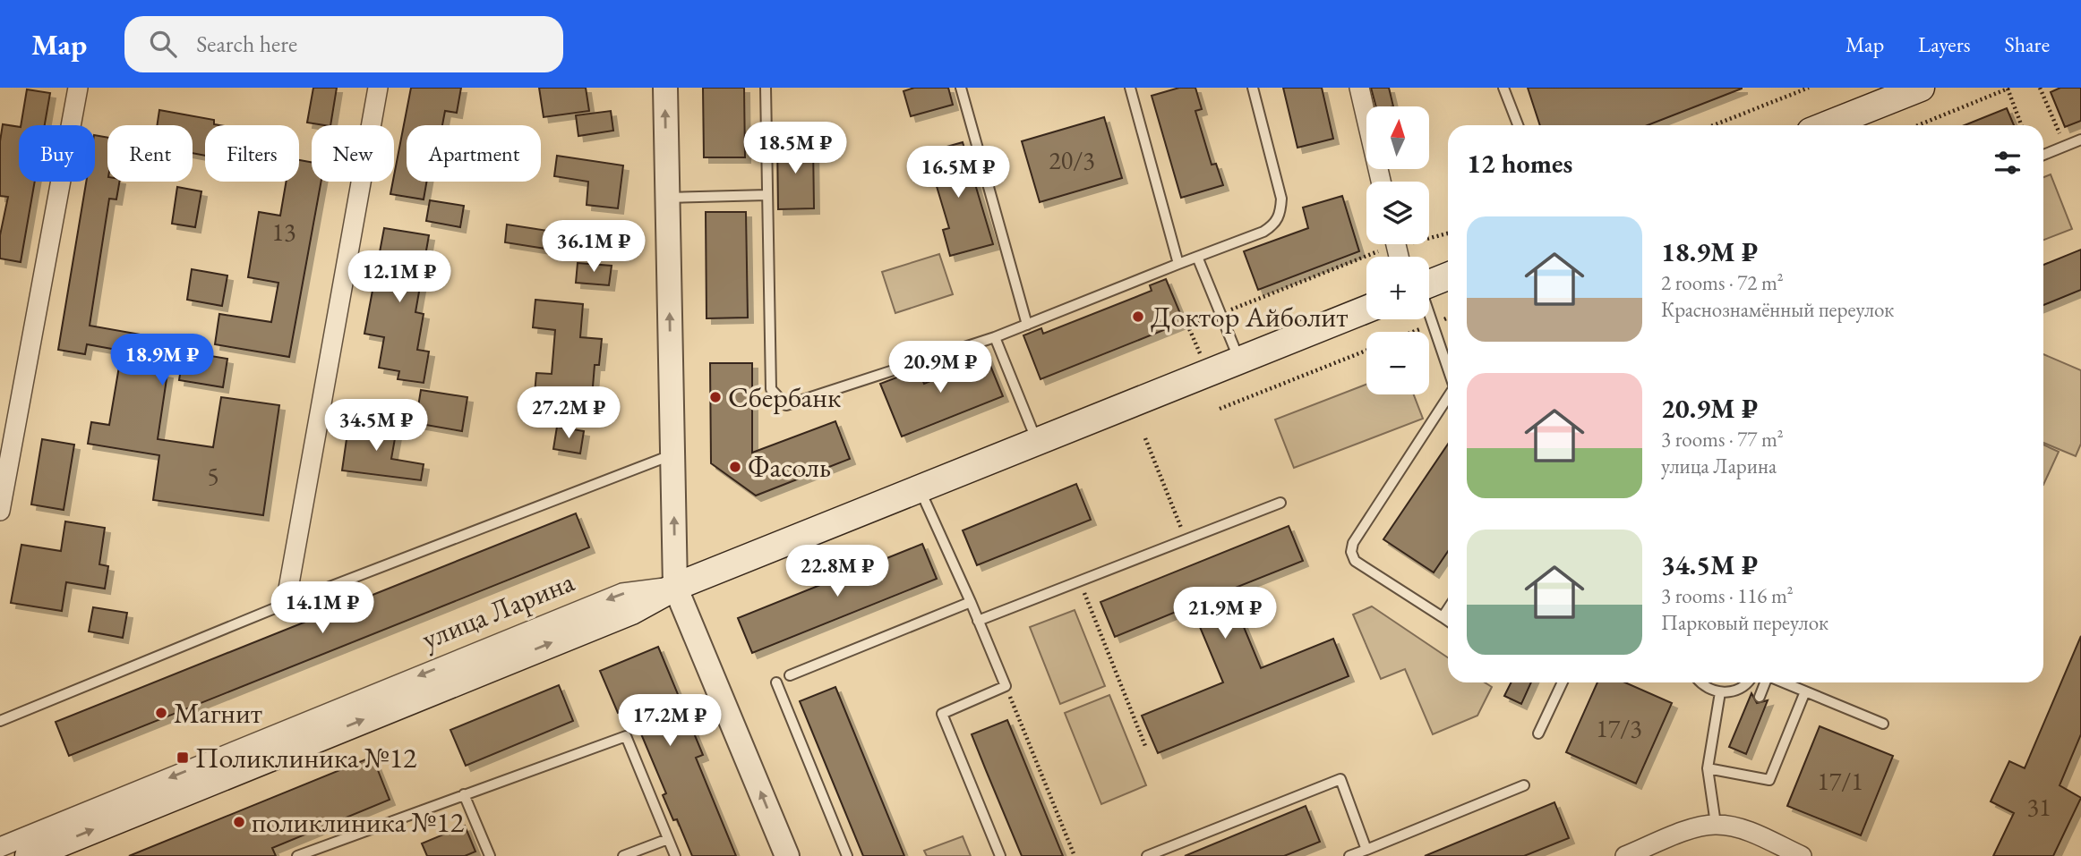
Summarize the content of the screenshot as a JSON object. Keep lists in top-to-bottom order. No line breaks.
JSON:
{"streets":{"main road":["улица Ларина"]},"places":{"other":["Доктор Айболит","Сбербанк","Фасоль","Магнит","поликлиника №12"],"transit":["Поликлиника №12"]},"house_numbers":["20/3","13","5","17/3","17/1","31"],"north":"top","page":{"header":"Map","search":"Search here","nav":["Map","Layers","Share"],"map_buttons":["+","−"],"price":["18.5M ₽","16.5M ₽","36.1M ₽","12.1M ₽","18.9M ₽","20.9M ₽","27.2M ₽","34.5M ₽","22.8M ₽","14.1M ₽","21.9M ₽","17.2M ₽"],"chip":["Buy","Rent","Filters","New","Apartment"],"heading":"12 homes","list":[{"name":"18.9M ₽","note":"2 rooms · 72 m² · Краснознамённый переулок"},{"name":"20.9M ₽","note":"3 rooms · 77 m² · улица Ларина"},{"name":"34.5M ₽","note":"3 rooms · 116 m² · Парковый переулок"}]}}
